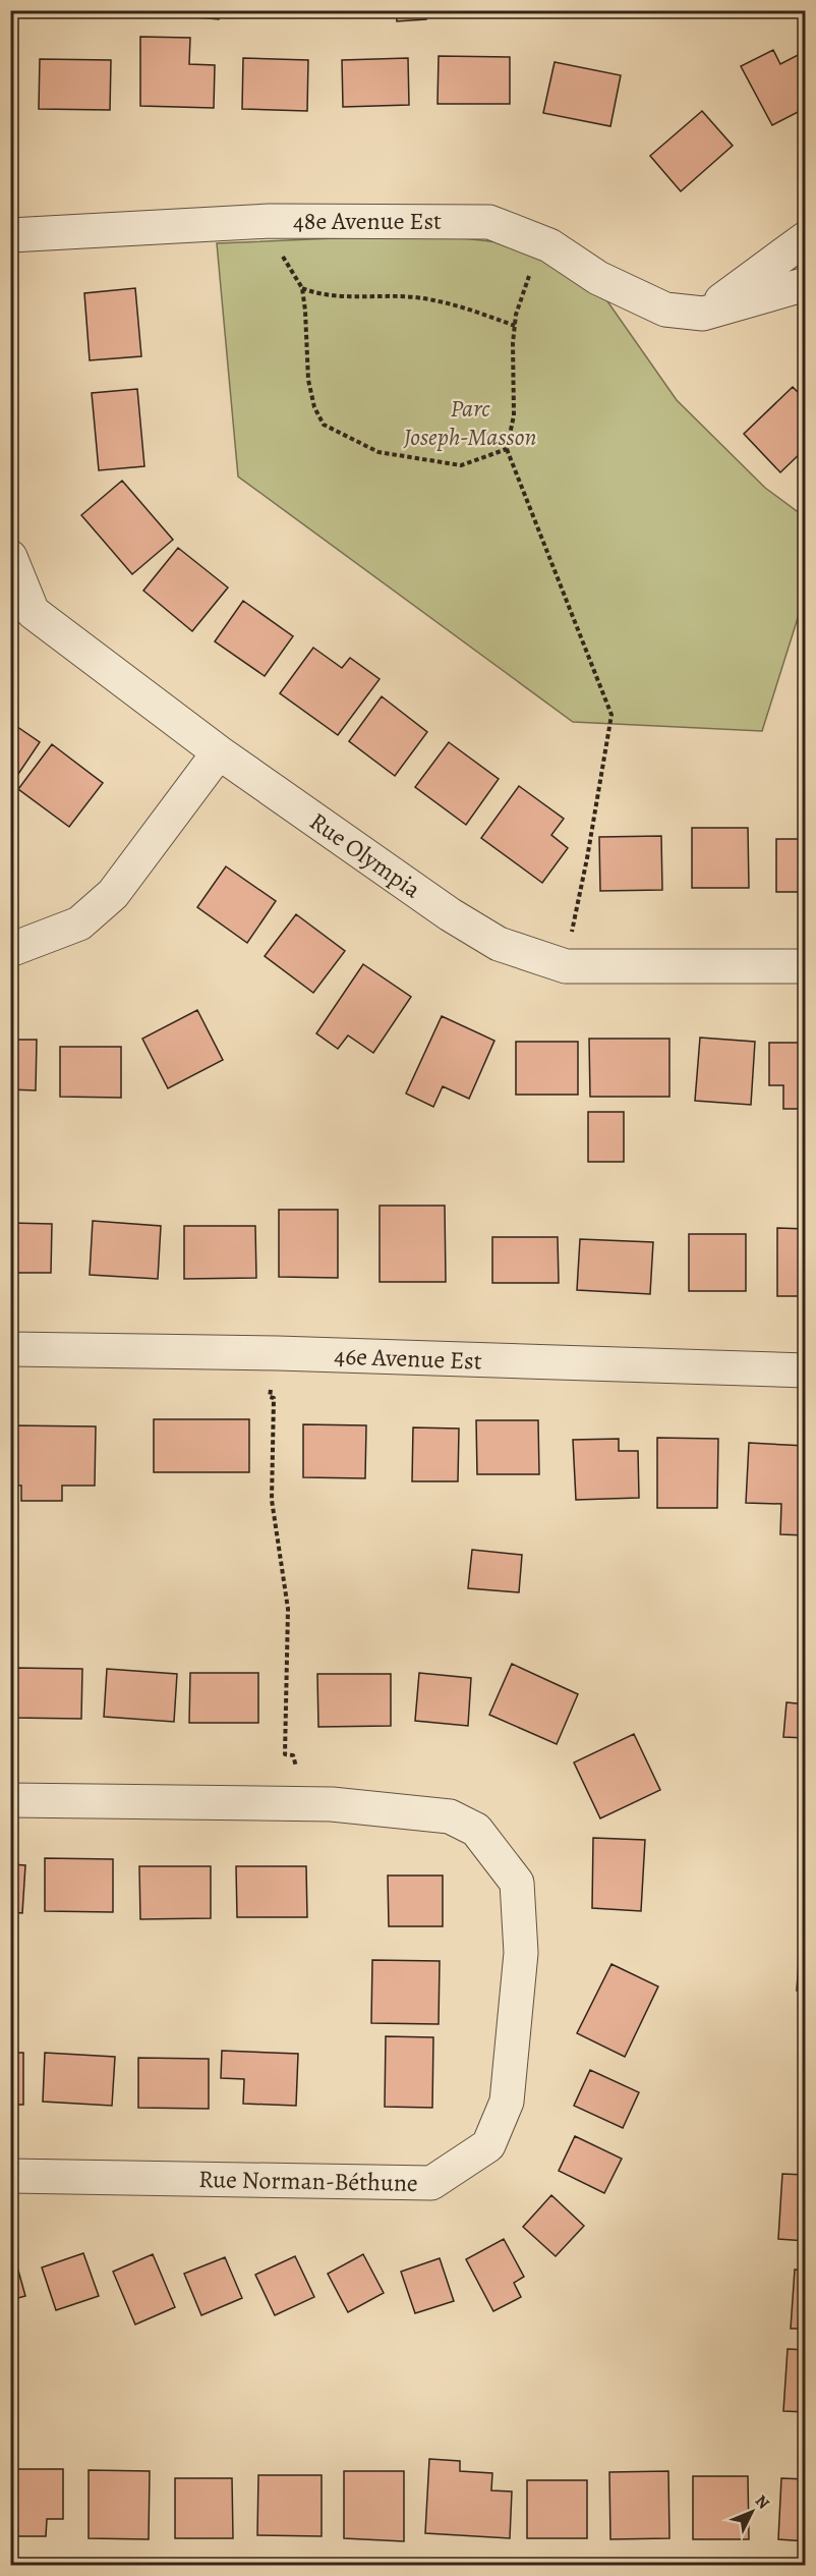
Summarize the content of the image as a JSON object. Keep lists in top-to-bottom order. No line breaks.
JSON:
{"streets":{"street":["48e Avenue Est","Rue Olympia","46e Avenue Est","Rue Norman-Béthune"]},"parks":["Parc Joseph-Masson"],"north":"top right"}
